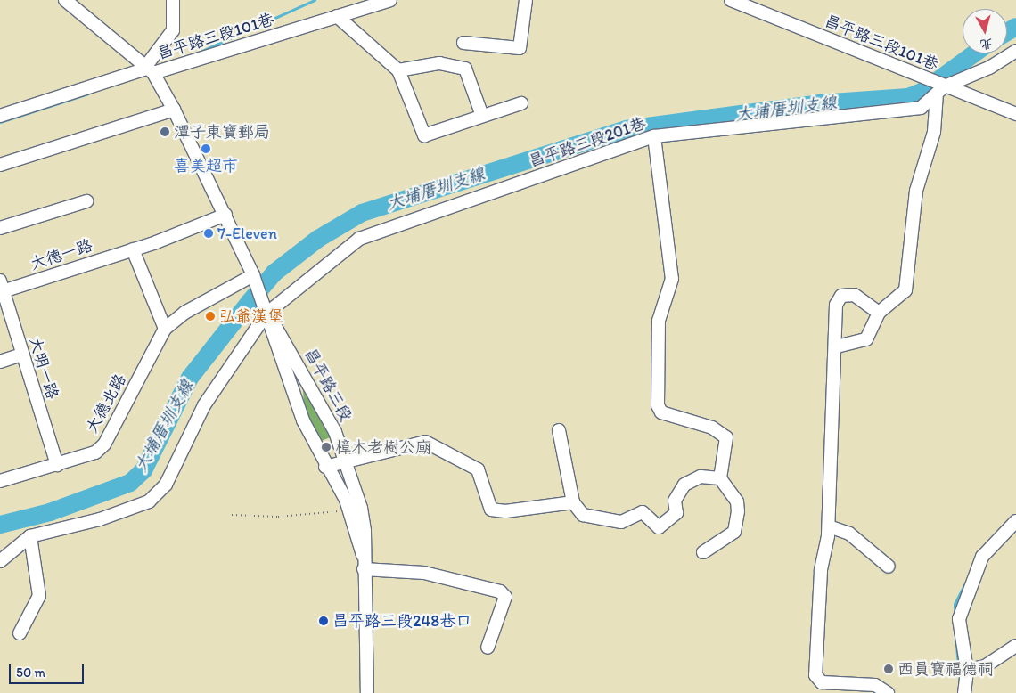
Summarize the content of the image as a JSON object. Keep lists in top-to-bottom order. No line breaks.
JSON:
{"streets":{"street":["昌平路三段101巷","昌平路三段201巷","大德一路","大明一路","昌平路三段","大德北路"]},"crossings":[["昌平路三段101巷","昌平路三段201巷"],["昌平路三段101巷","昌平路三段"],["昌平路三段201巷","昌平路三段"],["大德一路","大明一路"],["大德一路","昌平路三段"],["大明一路","大德北路"]],"water":["大埔厝圳支線"],"places":["潭子東寶郵局","喜美超市","7-Eleven","弘爺漢堡","樟木老樹公廟","昌平路三段248巷口","西員寶福德祠"],"scale_bar":"50 m","north":"bottom"}
